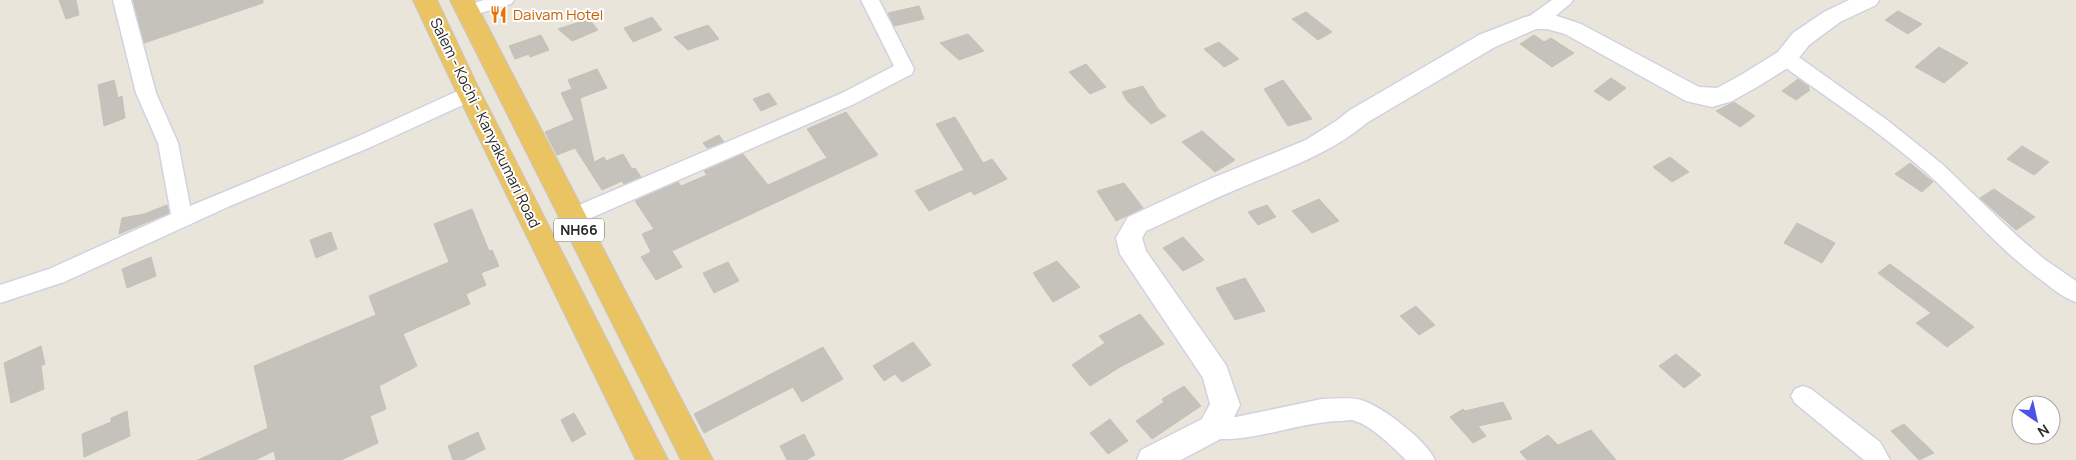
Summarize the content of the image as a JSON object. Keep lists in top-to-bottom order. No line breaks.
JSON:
{"streets":{"highway":["Salem - Kochi - Kanyakumari Road","NH66"]},"places":{"restaurant":["Daivam Hotel"]},"north":"bottom right"}
